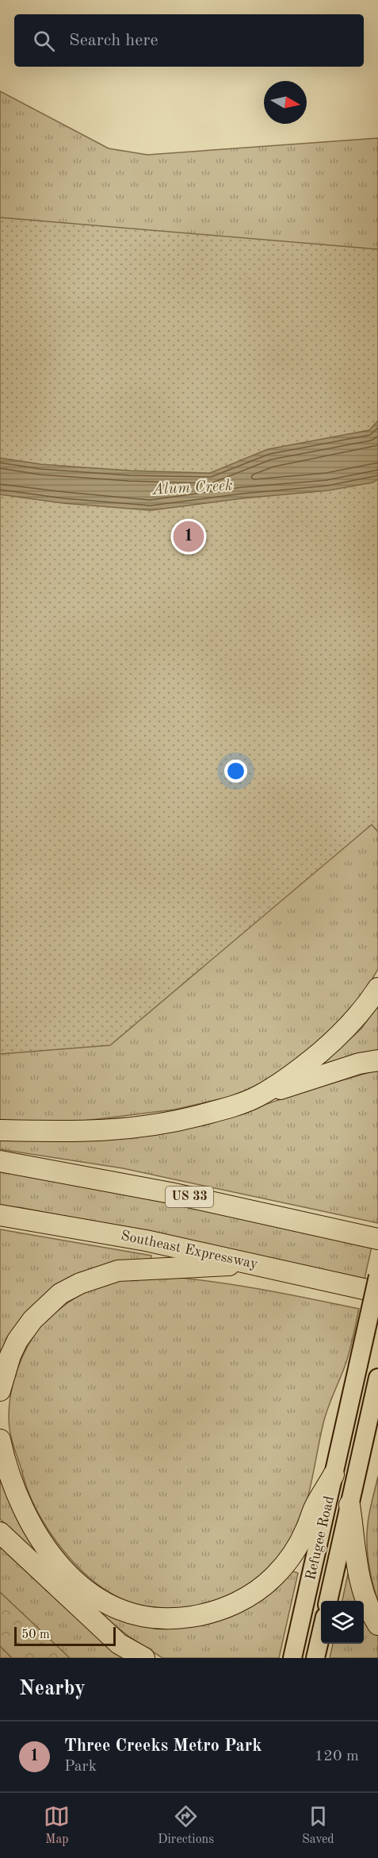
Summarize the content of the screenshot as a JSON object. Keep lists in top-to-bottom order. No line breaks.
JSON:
{"streets":{"highway":["US 33","Southeast Expressway"],"main road":["Refugee Road"]},"water":["Alum Creek"],"scale_bar":"50 m","north":"right","page":{"search":"Search here","pins":"1","scale":"50 m","heading":"Nearby","list":[{"mark":"1","name":"Three Creeks Metro Park","note":"Park","value":"120 m"}],"nav":["Map","Directions","Saved"]}}
